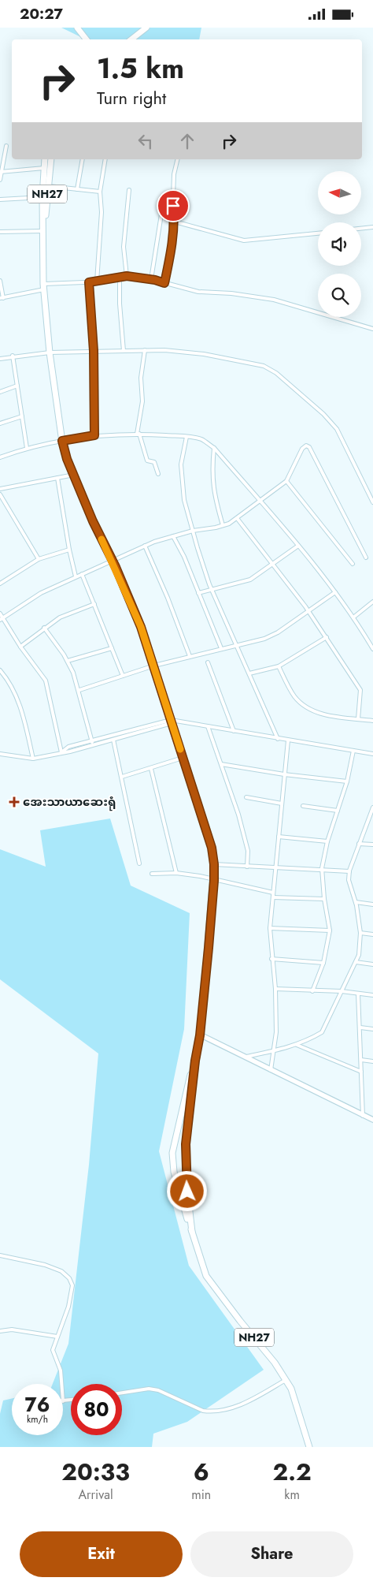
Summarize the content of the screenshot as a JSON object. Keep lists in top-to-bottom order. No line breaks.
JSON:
{"streets":{"highway":["NH27"]},"places":{"health":["အေးသာယာဆေးရုံ"]},"north":"left","page":{"status":"20:27","turn":["1.5 km","Turn right"],"speed":"76 km/h","limit":"80","eta":["20:33","Arrival","6","min","2.2","km"],"buttons":["Exit","Share"]}}
